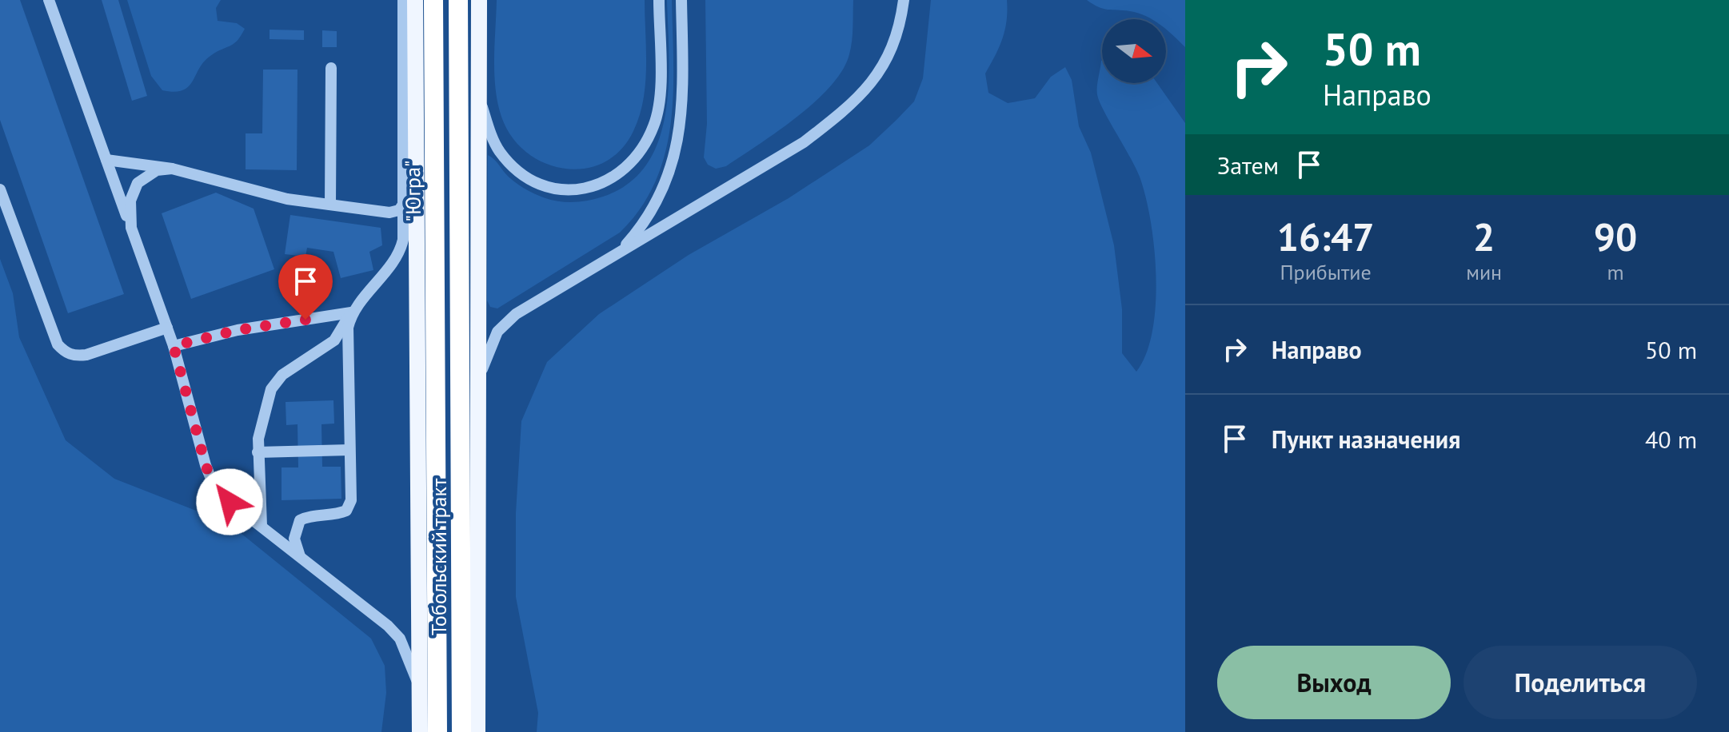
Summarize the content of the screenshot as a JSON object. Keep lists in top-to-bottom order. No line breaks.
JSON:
{"streets":{"highway":["\"Югра\"","Тобольский тракт"]},"crossings":[["\"Югра\"","Тобольский тракт"]],"north":"right","page":{"turn":["50 m","Направо"],"then":"Затем","eta":["16:47","Прибытие","2","мин","90","m"],"list":[{"name":"Направо","value":"50 m"},{"name":"Пункт назначения","value":"40 m"}],"buttons":["Выход","Поделиться"]}}
